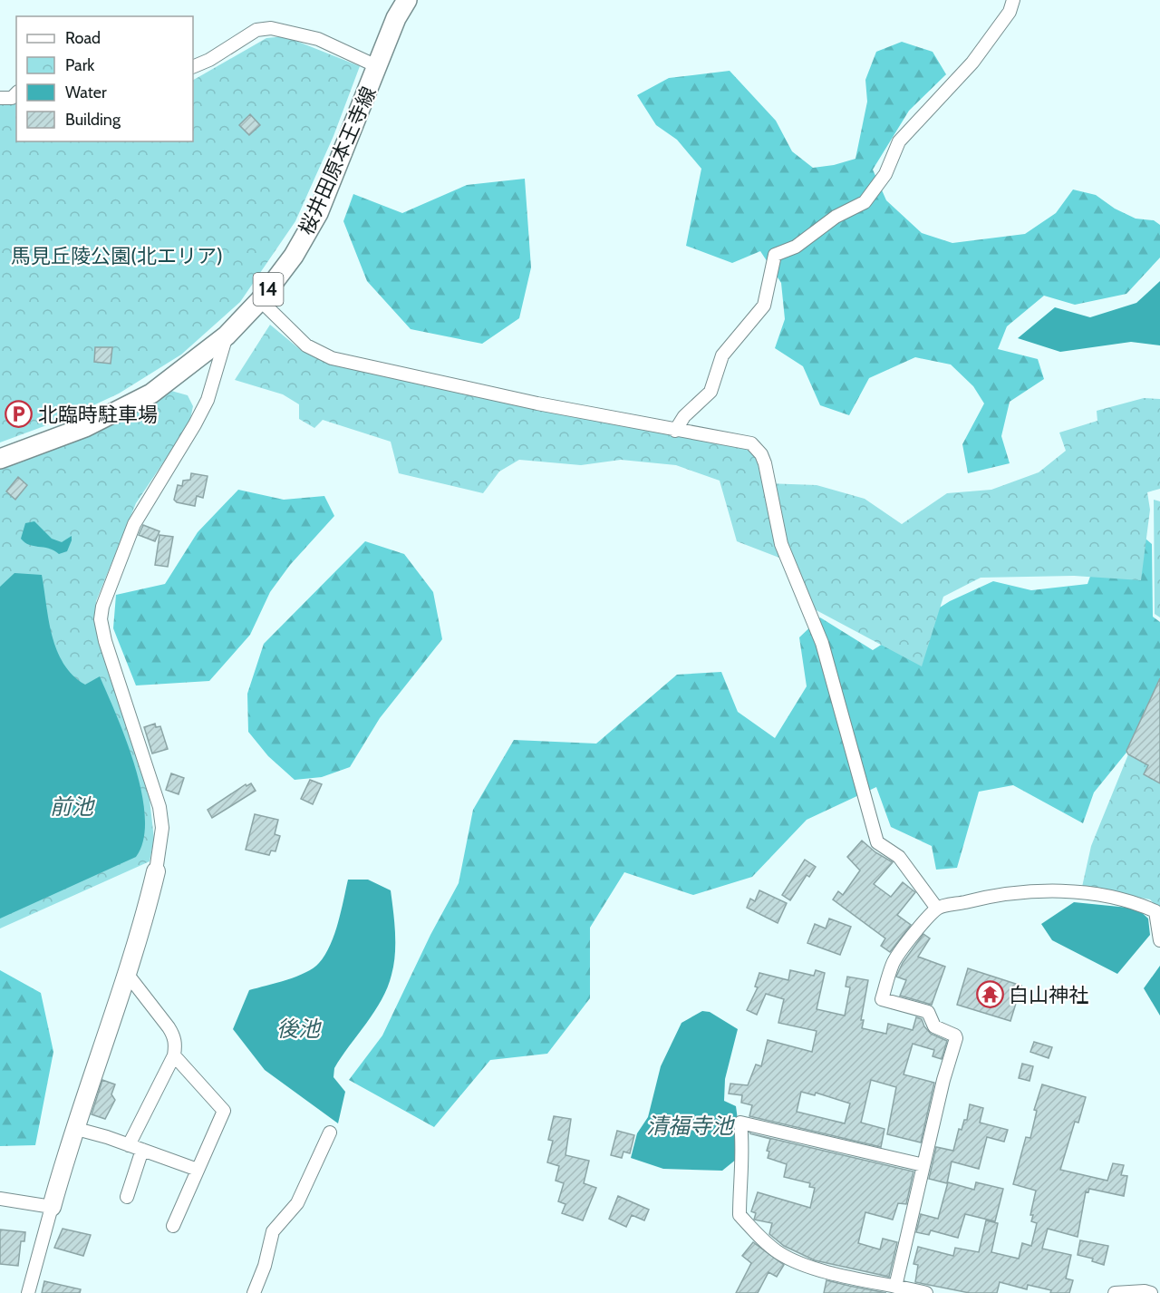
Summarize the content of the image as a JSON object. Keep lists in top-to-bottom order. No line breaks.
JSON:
{"streets":{"main road":["桜井田原本王寺線","14"]},"water":["前池","後池","清福寺池"],"parks":["馬見丘陵公園(北エリア)"],"places":{"parking":["北臨時駐車場"],"temple":["白山神社"]},"legend":["Road","Park","Water","Building"]}
